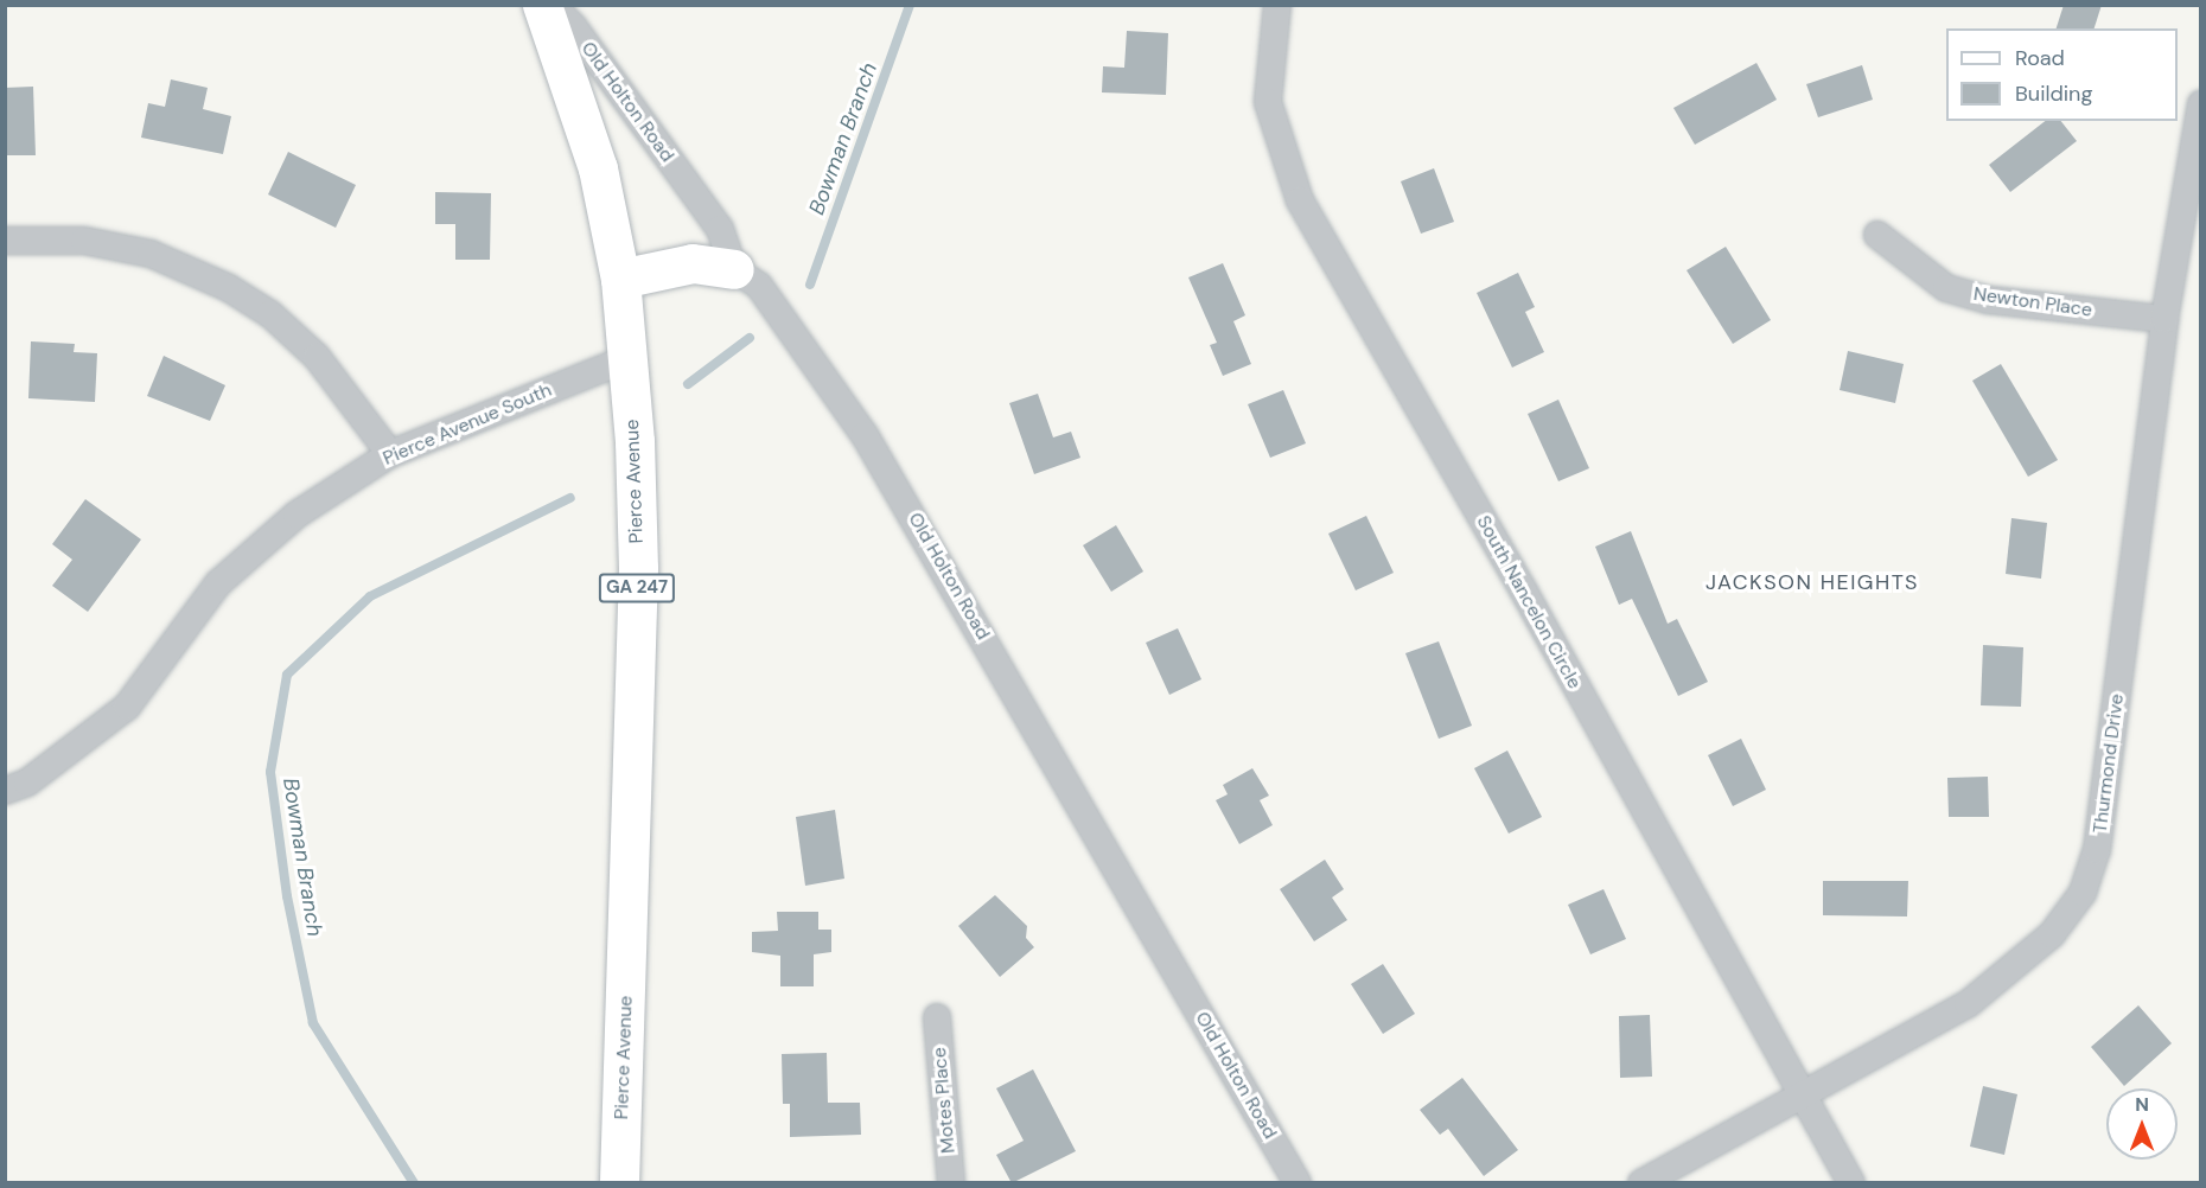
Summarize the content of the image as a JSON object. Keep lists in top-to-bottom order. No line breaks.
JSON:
{"streets":{"main road":["Pierce Avenue","GA 247"],"street":["Old Holton Road","Newton Place","Pierce Avenue South","South Nancelon Circle","Thurmond Drive","Motes Place"]},"crossings":[["Newton Place","Thurmond Drive"],["Pierce Avenue South","Pierce Avenue"],["South Nancelon Circle","Thurmond Drive"]],"districts":["JACKSON HEIGHTS"],"water":["Bowman Branch"],"legend":["Road","Building"],"north":"top"}
